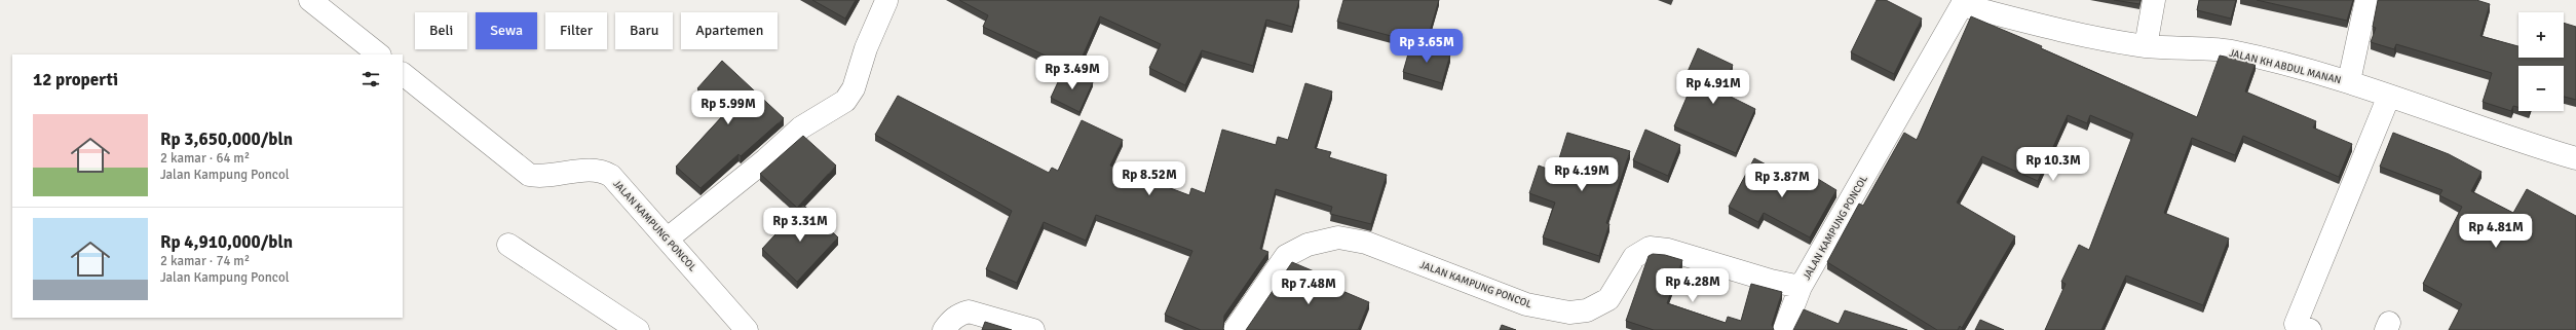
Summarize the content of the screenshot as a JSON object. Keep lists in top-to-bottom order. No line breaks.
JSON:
{"streets":{"street":["JALAN KH ABDUL MANAN","JALAN KAMPUNG PONCOL"]},"crossings":[["JALAN KH ABDUL MANAN","JALAN KAMPUNG PONCOL"]],"page":{"map_buttons":["+","−"],"chip":["Beli","Sewa","Filter","Baru","Apartemen"],"price":["Rp 3.65M","Rp 3.49M","Rp 4.91M","Rp 5.99M","Rp 10.3M","Rp 4.19M","Rp 8.52M","Rp 3.87M","Rp 3.31M","Rp 4.81M","Rp 4.28M","Rp 7.48M"],"heading":"12 properti","list":[{"name":"Rp 3,650,000/bln","note":"2 kamar · 64 m² · Jalan Kampung Poncol"},{"name":"Rp 4,910,000/bln","note":"2 kamar · 74 m² · Jalan Kampung Poncol"}]}}
